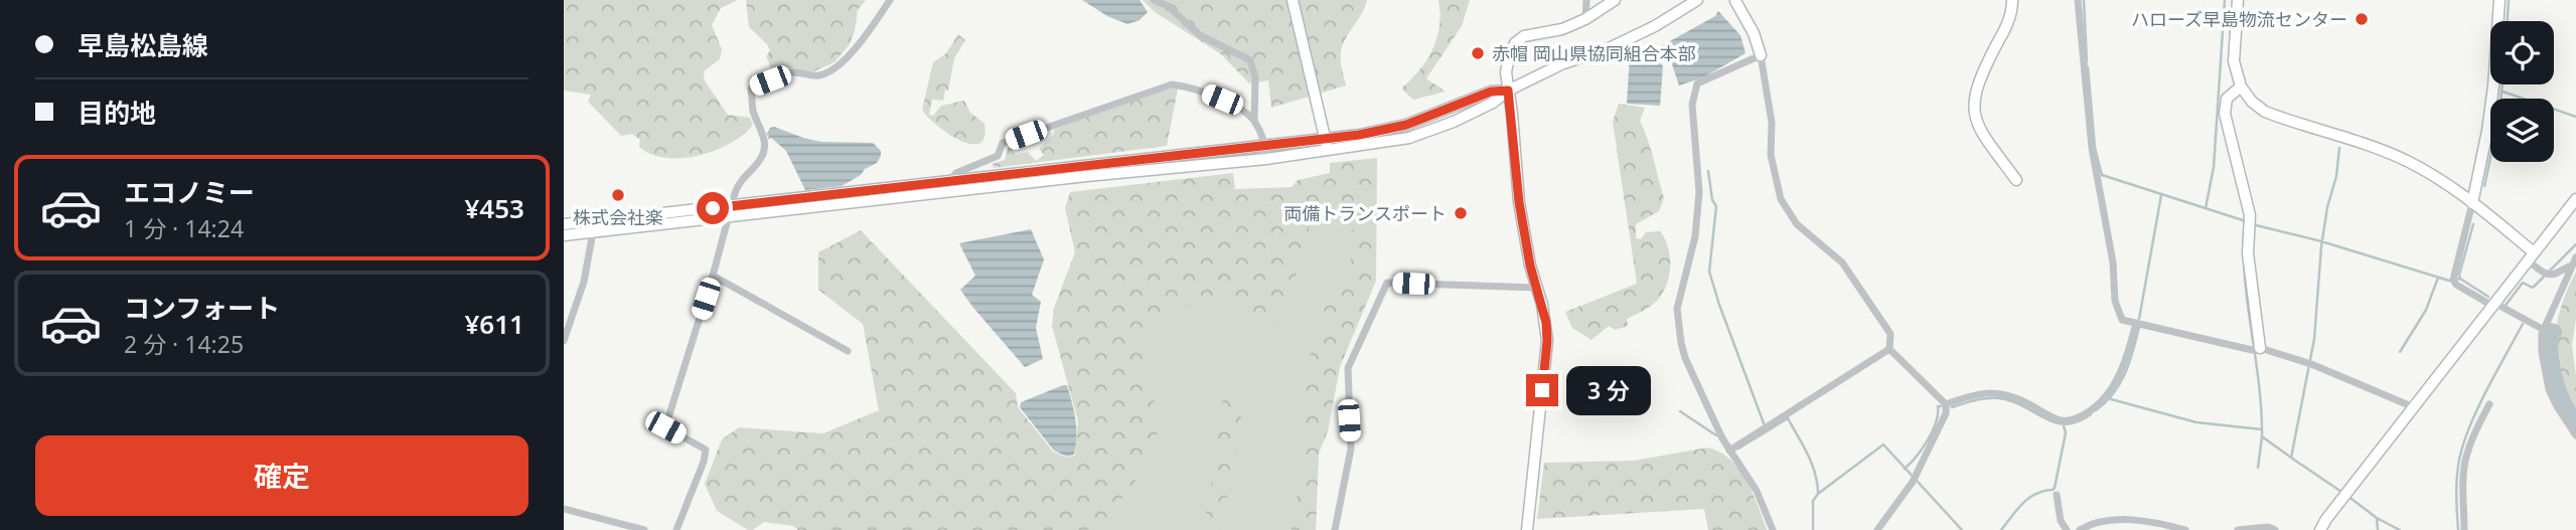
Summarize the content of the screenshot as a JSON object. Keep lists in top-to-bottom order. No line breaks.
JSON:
{"places":["ハローズ早島物流センター","赤帽 岡山県協同組合本部","株式会社楽","両備トランスポート"],"page":{"banner":["早島松島線","目的地"],"list":[{"name":"エコノミー","note":"1 分 · 14:24","value":"¥453"},{"name":"コンフォート","note":"2 分 · 14:25","value":"¥611"}],"bubble":"3 分","buttons":"確定"}}
